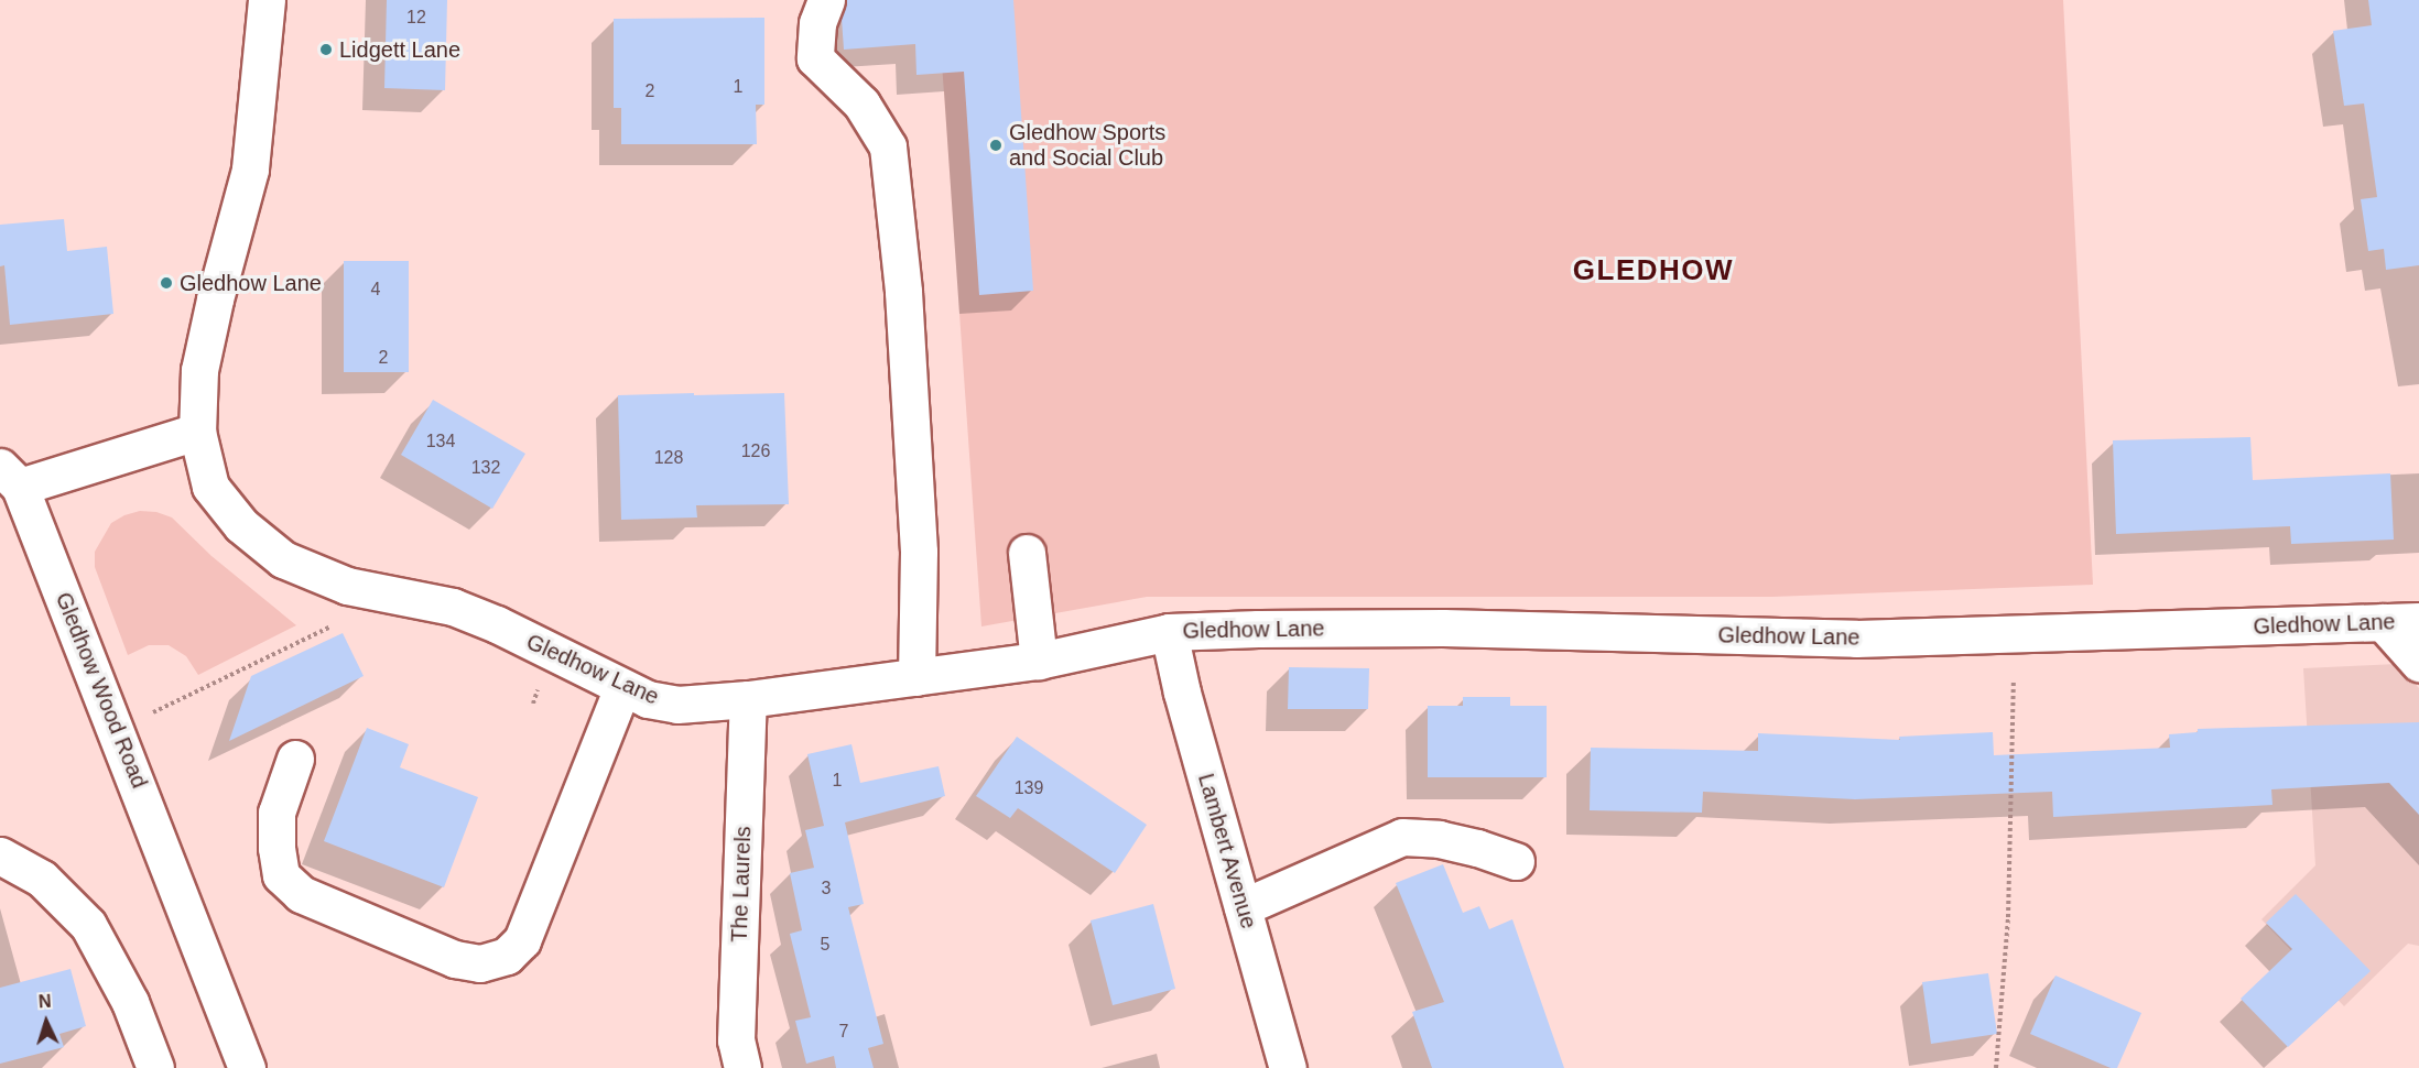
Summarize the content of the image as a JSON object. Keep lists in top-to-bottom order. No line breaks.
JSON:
{"streets":{"street":["Gledhow Lane","Gledhow Wood Road","Lambert Avenue","The Laurels"]},"crossings":[["Gledhow Lane","Gledhow Wood Road"],["Gledhow Lane","Lambert Avenue"],["Gledhow Lane","The Laurels"]],"districts":["GLEDHOW"],"places":["Lidgett Lane","Gledhow Sports and Social Club","Gledhow Lane"],"house_numbers":["12","1","2","4","2","134","126","128","132","1","139","3","5","7"],"north":"top"}
